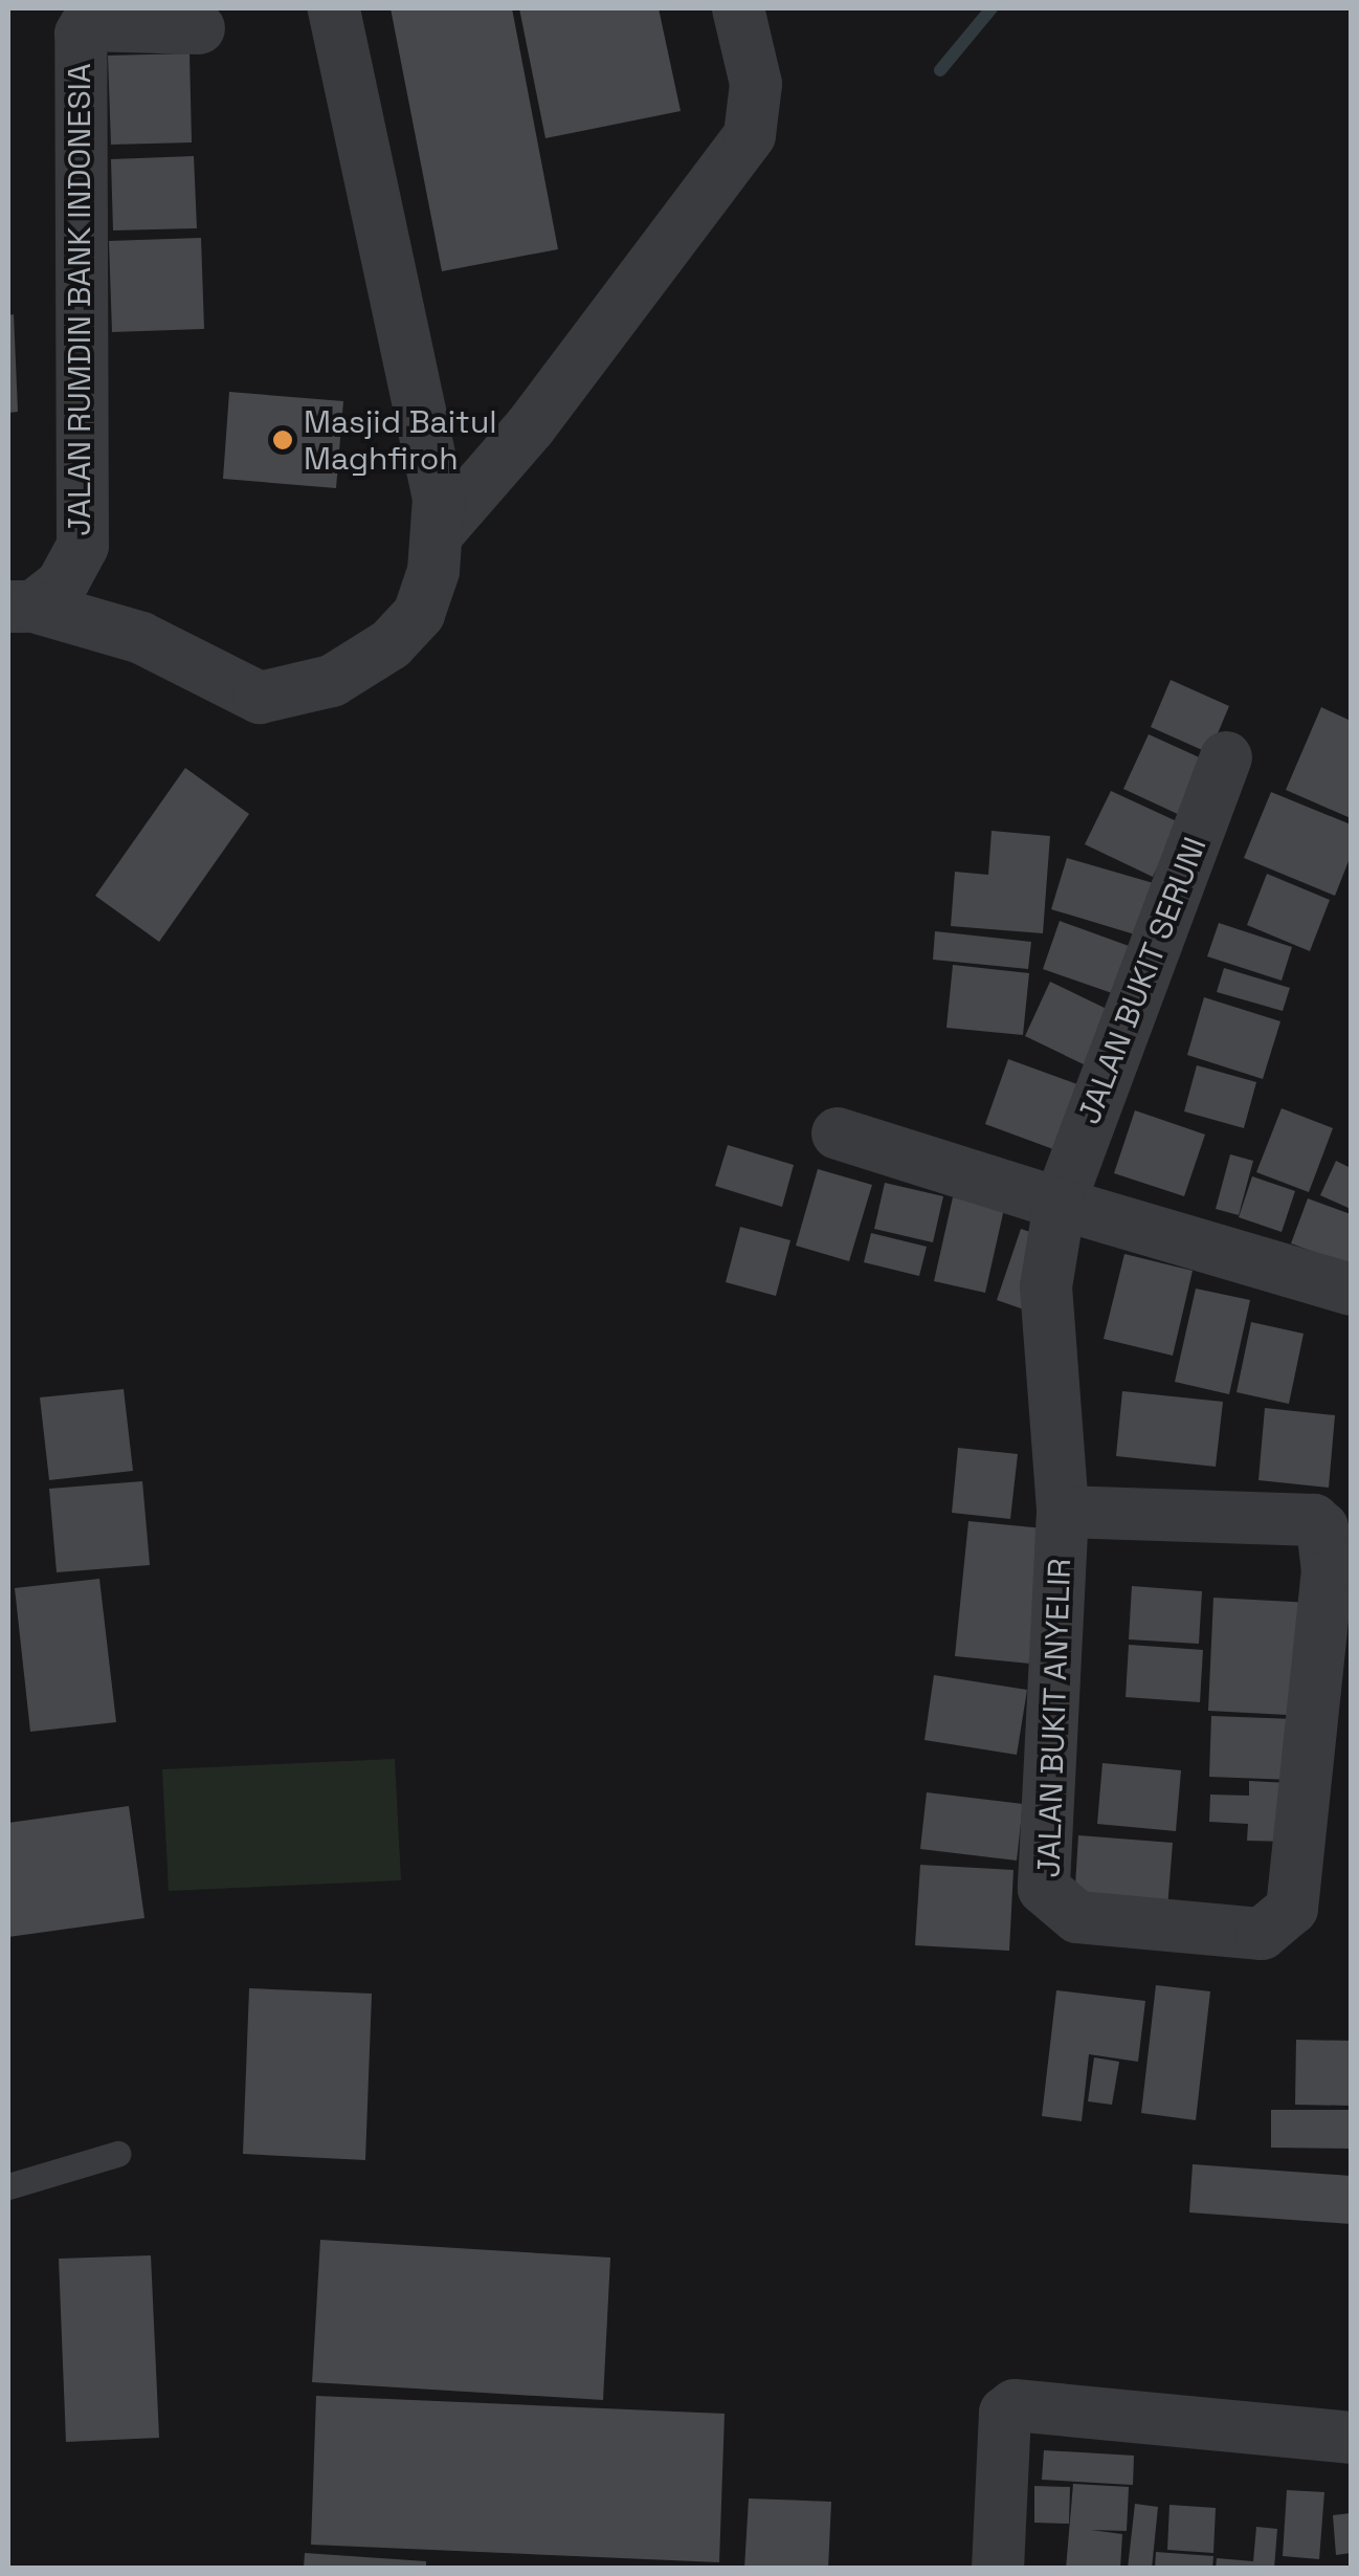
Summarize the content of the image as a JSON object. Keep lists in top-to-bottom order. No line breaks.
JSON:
{"streets":{"street":["JALAN RUMDIN BANK INDONESIA","JALAN BUKIT SERUNI","JALAN BUKIT ANYELIR"]},"crossings":[["JALAN BUKIT SERUNI","JALAN BUKIT ANYELIR"]],"places":["Masjid Baitul Maghfiroh"]}
